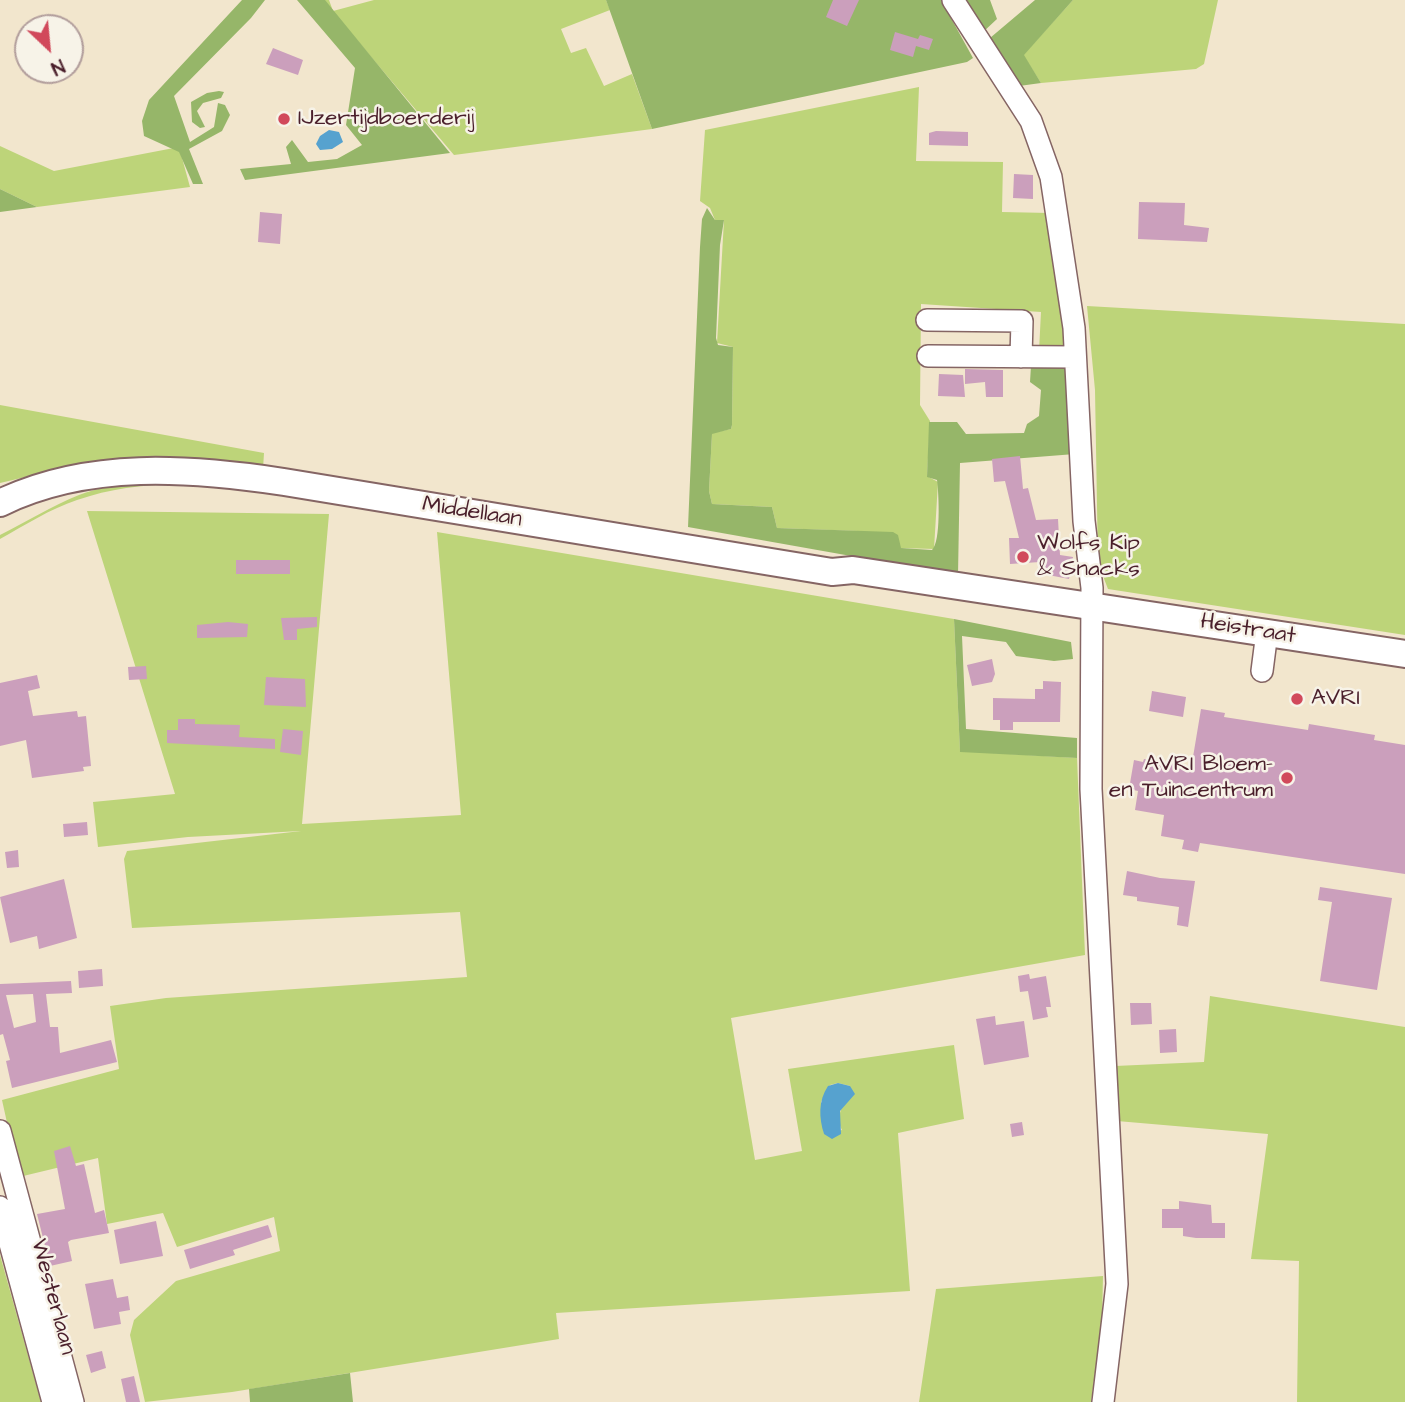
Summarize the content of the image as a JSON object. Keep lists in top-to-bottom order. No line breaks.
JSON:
{"streets":{"main road":["Middellaan","Heistraat"],"street":["Westerlaan"]},"crossings":[["Middellaan","Heistraat"]],"places":["IJzertijdboerderij","Wolfs Kip & Snacks","AVRI","AVRI Bloem- en Tuincentrum"],"north":"bottom right"}
